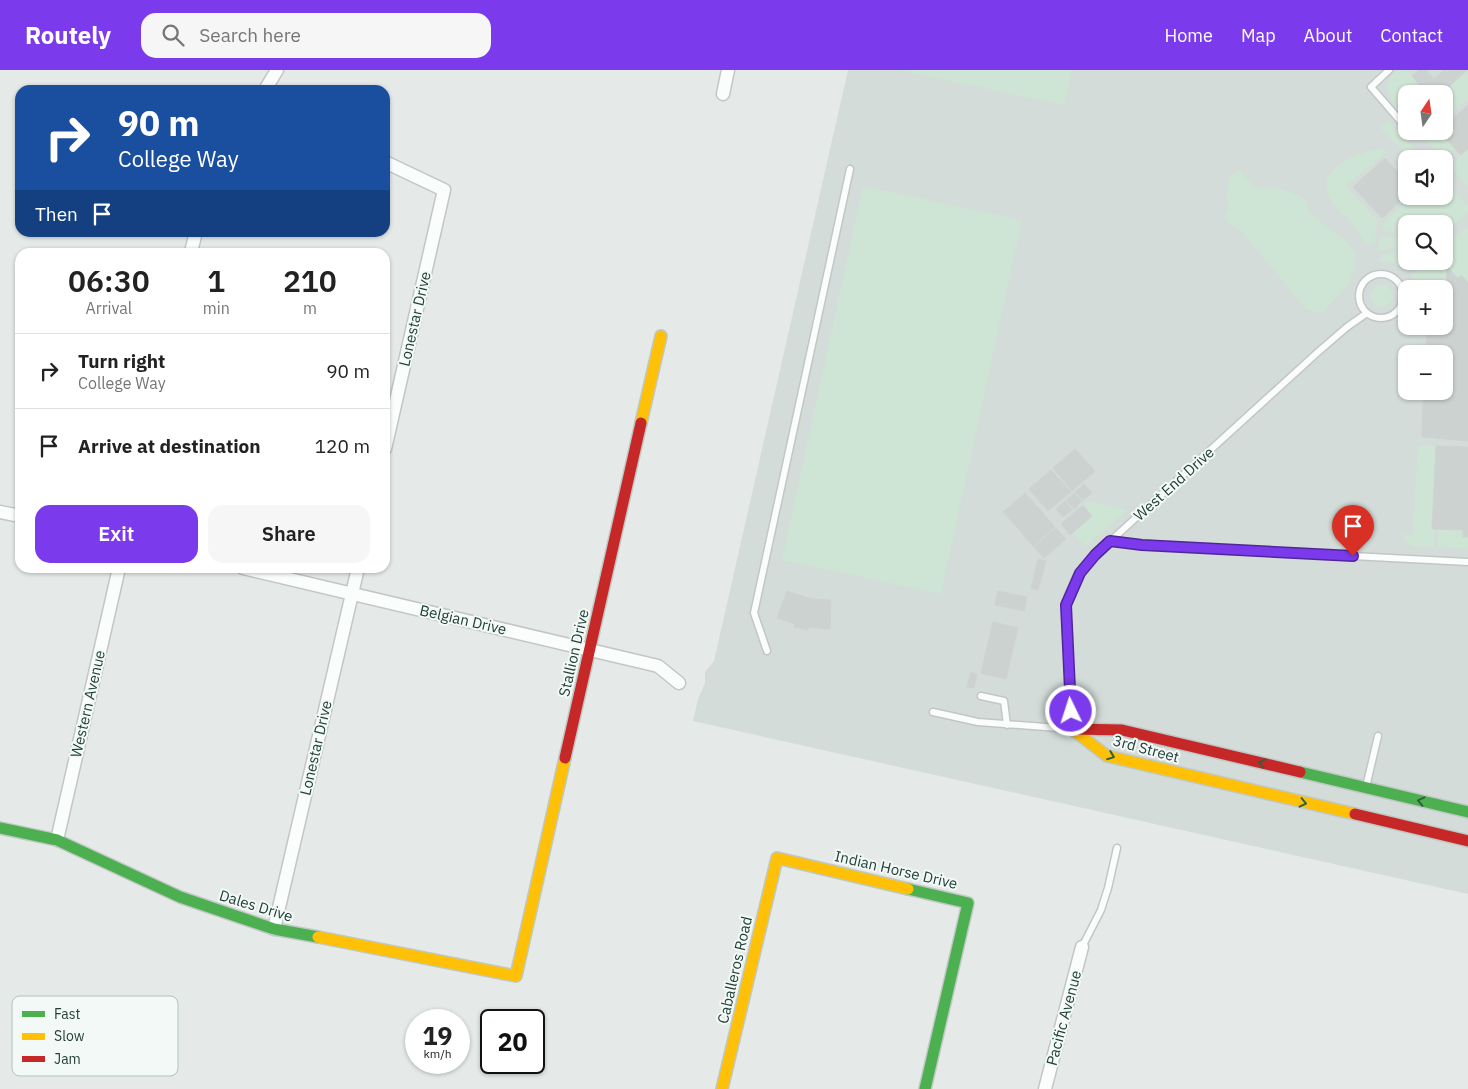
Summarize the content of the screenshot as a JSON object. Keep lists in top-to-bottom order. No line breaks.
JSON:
{"streets":{"street":["Lonestar Drive","Belgian Drive","Stallion Drive","Western Avenue","3rd Street","Indian Horse Drive","Dales Drive","Caballeros Road","Pacific Avenue"],"lane":["West End Drive"]},"crossings":[["Lonestar Drive","Belgian Drive"],["Lonestar Drive","Dales Drive"],["West End Drive","3rd Street"],["Belgian Drive","Stallion Drive"],["Stallion Drive","Dales Drive"],["Western Avenue","Dales Drive"],["Indian Horse Drive","Caballeros Road"]],"legend":["Fast","Slow","Jam"],"north":"top","page":{"header":"Routely","search":"Search here","nav":["Home","Map","About","Contact"],"map_buttons":["+","−"],"turn":["90 m","College Way"],"then":"Then","eta":["06:30","Arrival","1","min","210","m"],"list":[{"name":"Turn right","note":"College Way","value":"90 m"},{"name":"Arrive at destination","value":"120 m"}],"buttons":["Exit","Share"],"speed":"19 km/h","limit":"20"}}
